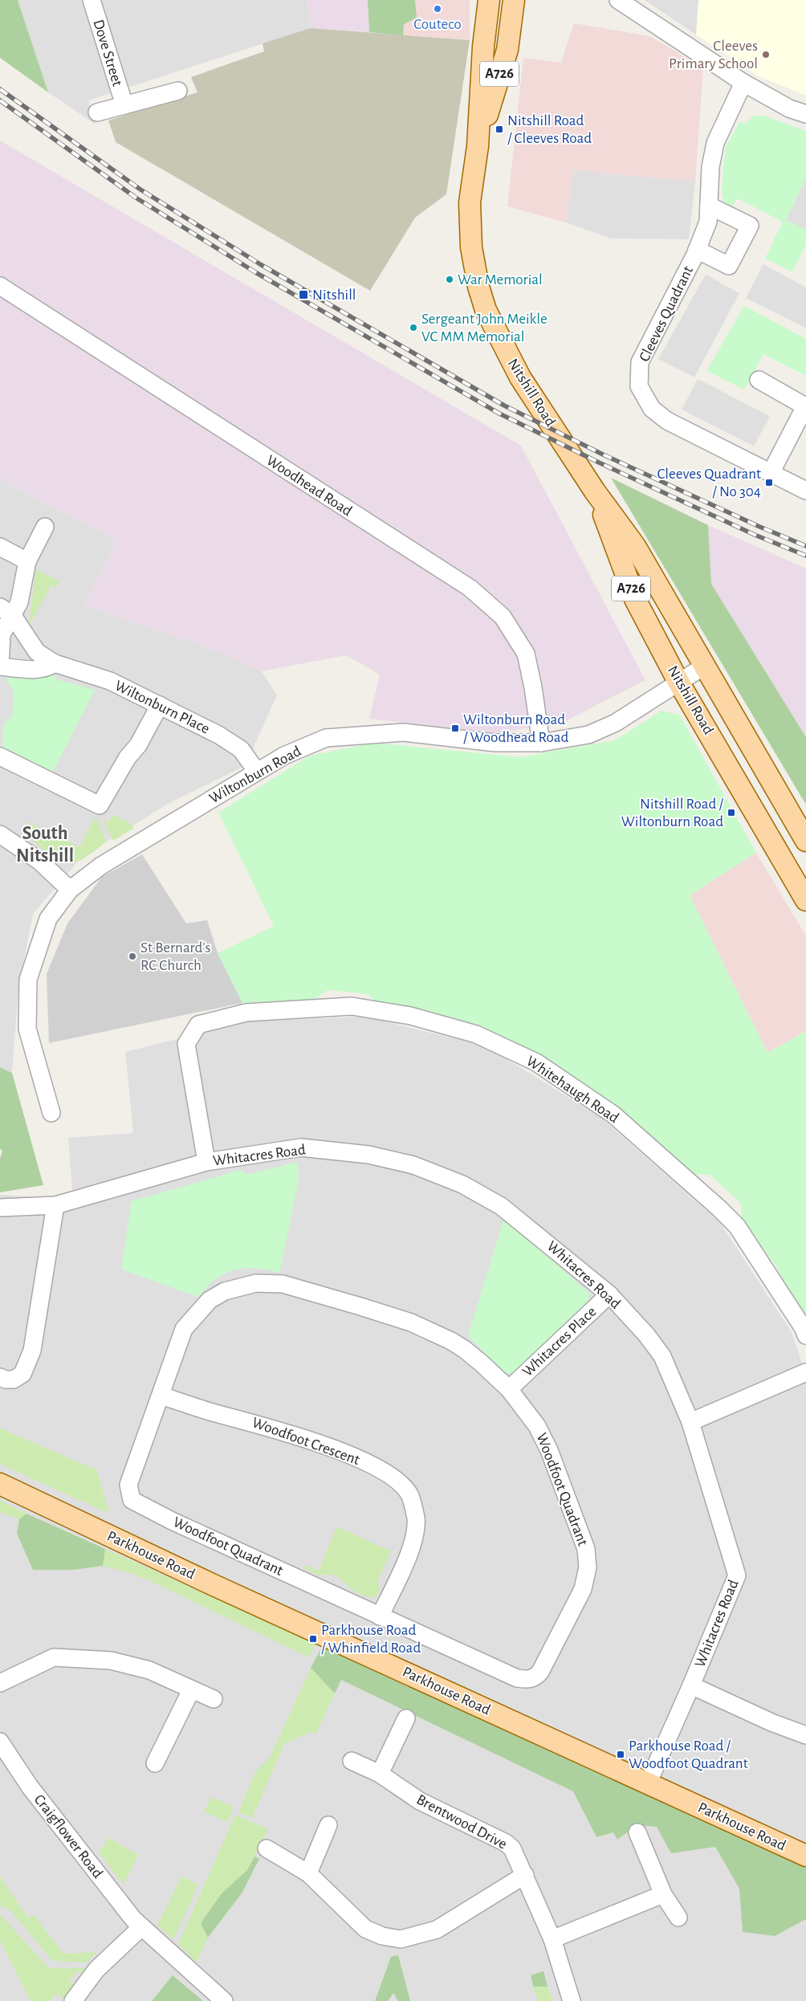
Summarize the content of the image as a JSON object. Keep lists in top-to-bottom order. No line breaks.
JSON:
{"streets":{"main road":["A726","Nitshill Road","Parkhouse Road"],"street":["Dove Street","Cleeves Quadrant","Woodhead Road","Wiltonburn Place","Wiltonburn Road","Whitehaugh Road","Whitacres Road","Whitacres Place","Woodfoot Crescent","Woodfoot Quadrant","Brentwood Drive","Craigflower Road"]},"crossings":[["Nitshill Road","Wiltonburn Road"],["Woodhead Road","Wiltonburn Road"],["Wiltonburn Place","Wiltonburn Road"],["Whitehaugh Road","Whitacres Road"],["Whitacres Road","Whitacres Place"],["Whitacres Road","Parkhouse Road"],["Whitacres Place","Woodfoot Quadrant"],["Woodfoot Crescent","Woodfoot Quadrant"]],"districts":["South Nitshill"],"places":{"other":["Couteco","Cleeves Primary School","War Memorial","Sergeant John Meikle VC MM Memorial","St Bernard's RC Church"],"transit":["Nitshill Road / Cleeves Road","Nitshill","Cleeves Quadrant / No 304","Wiltonburn Road / Woodhead Road","Nitshill Road / Wiltonburn Road","Parkhouse Road / Whinfield Road","Parkhouse Road / Woodfoot Quadrant"]}}
